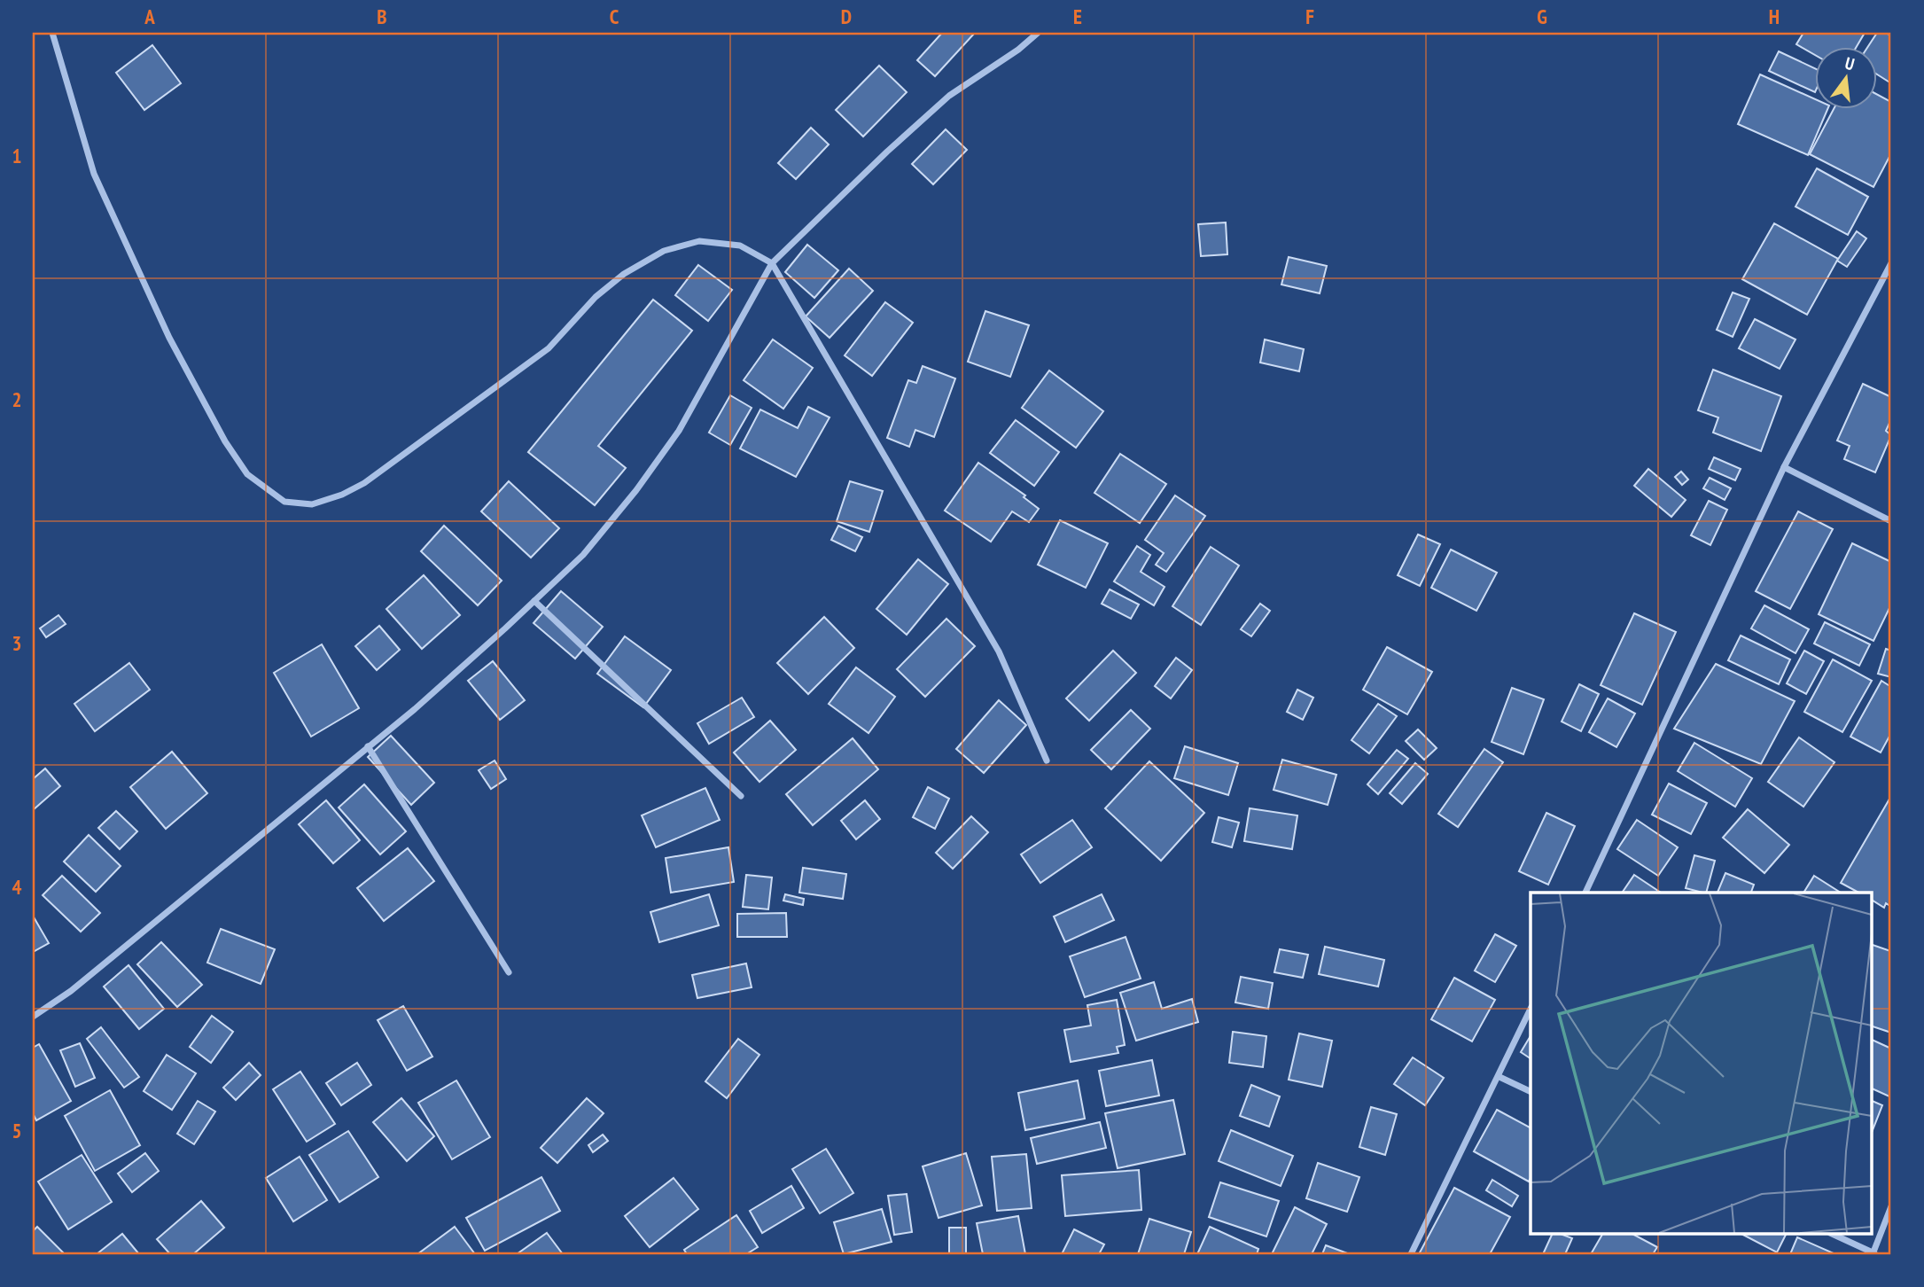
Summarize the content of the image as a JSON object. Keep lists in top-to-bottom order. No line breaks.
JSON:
{"north":"top","grid":{"columns":["A","B","C","D","E","F","G","H"],"rows":["1","2","3","4","5"]}}
